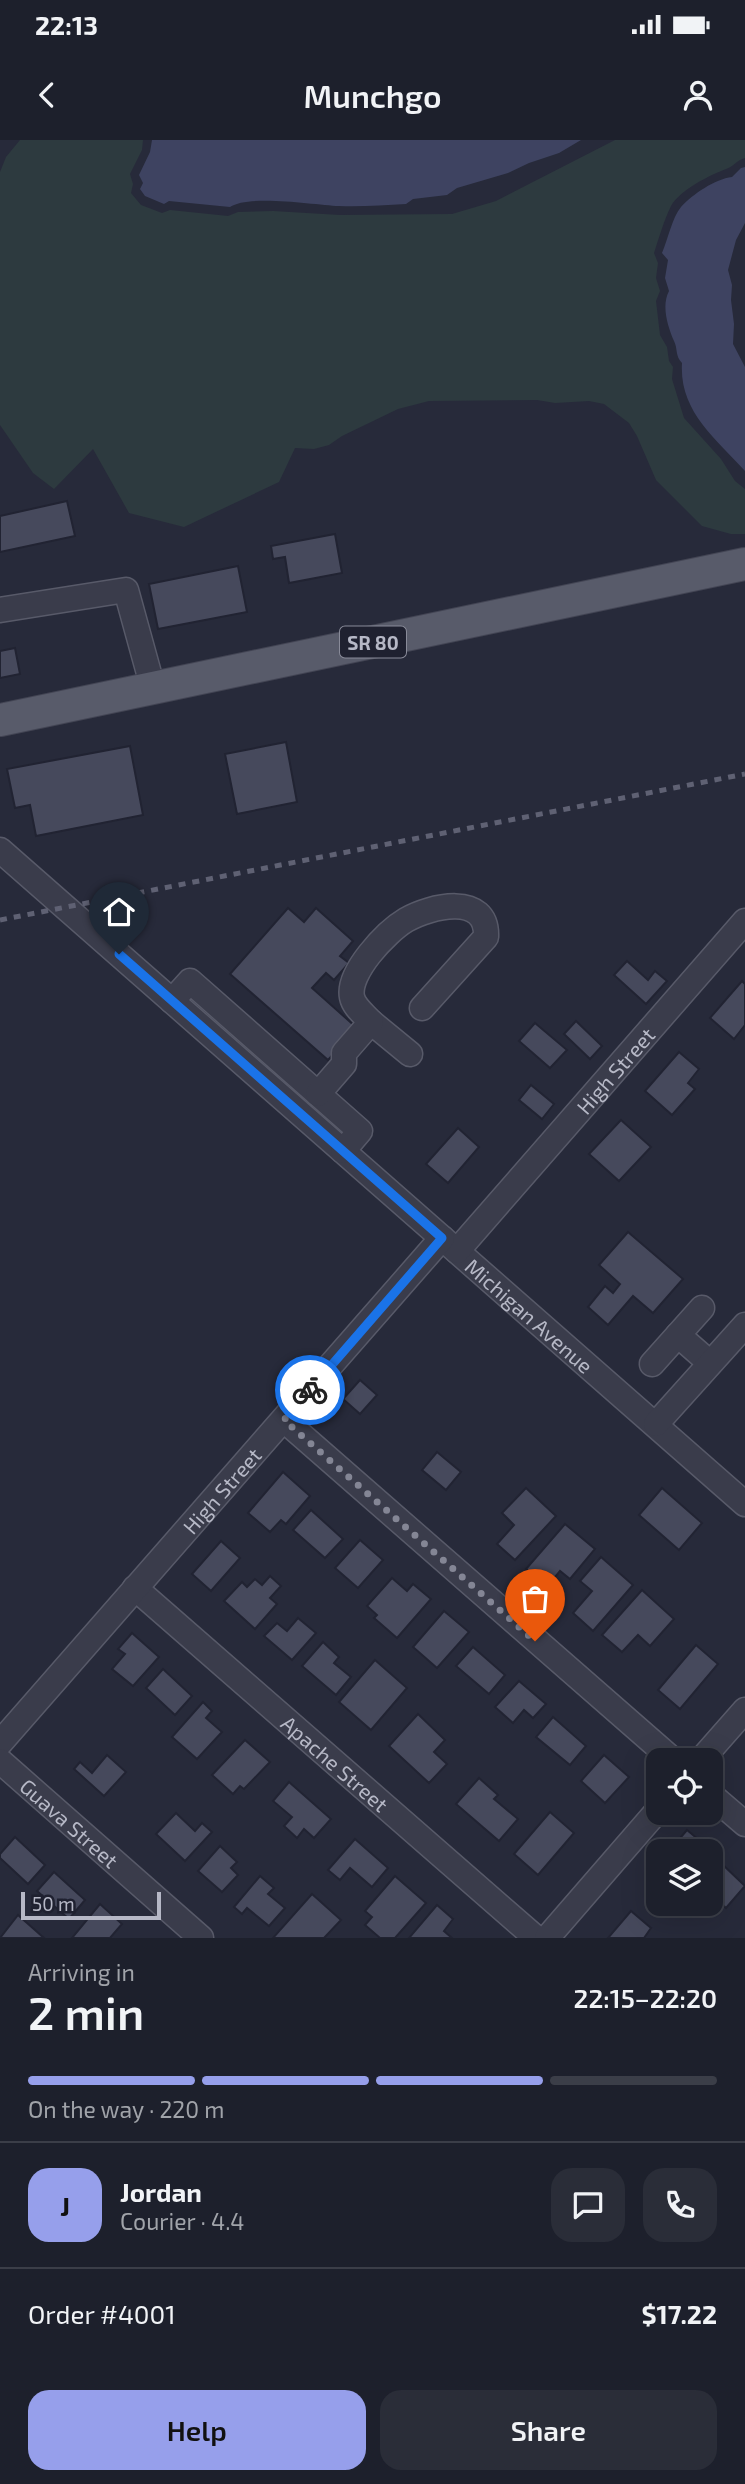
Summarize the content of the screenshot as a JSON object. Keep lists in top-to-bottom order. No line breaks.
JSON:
{"streets":{"main road":["SR 80"],"street":["High Street","Michigan Avenue","Apache Street","Guava Street"]},"crossings":[["High Street","Michigan Avenue"],["High Street","Apache Street"]],"scale_bar":"50 m","page":{"status":"22:13","header":"Munchgo","scale":"50 m","heading":["2 min","Arriving in","22:15–22:20"],"panel":["Jordan","Courier · 4.4","Order #4001","$17.22"],"bar":"On the way · 220 m","round":"J","buttons":["Help","Share"]}}
